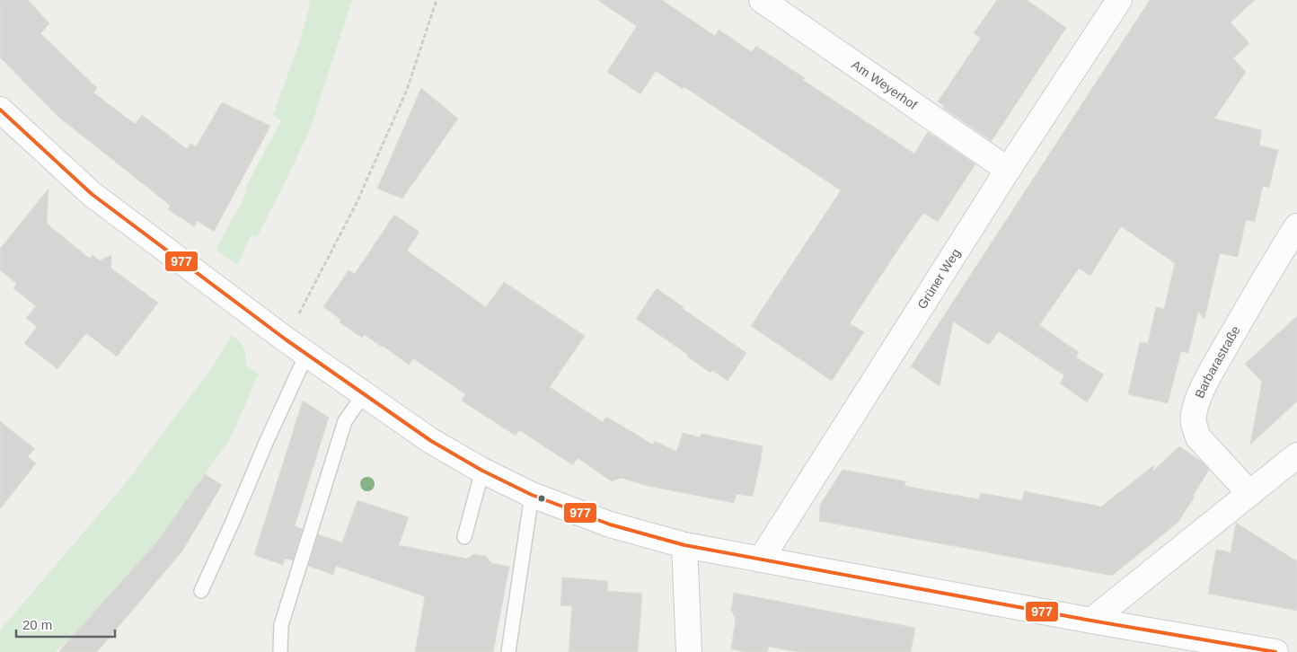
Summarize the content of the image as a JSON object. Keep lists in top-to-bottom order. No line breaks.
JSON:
{"streets":{"street":["Am Weyerhof","Grüner Weg","Barbarastraße"]},"crossings":[["Am Weyerhof","Grüner Weg"]],"lines":["transit line 977"],"scale_bar":"20 m"}
